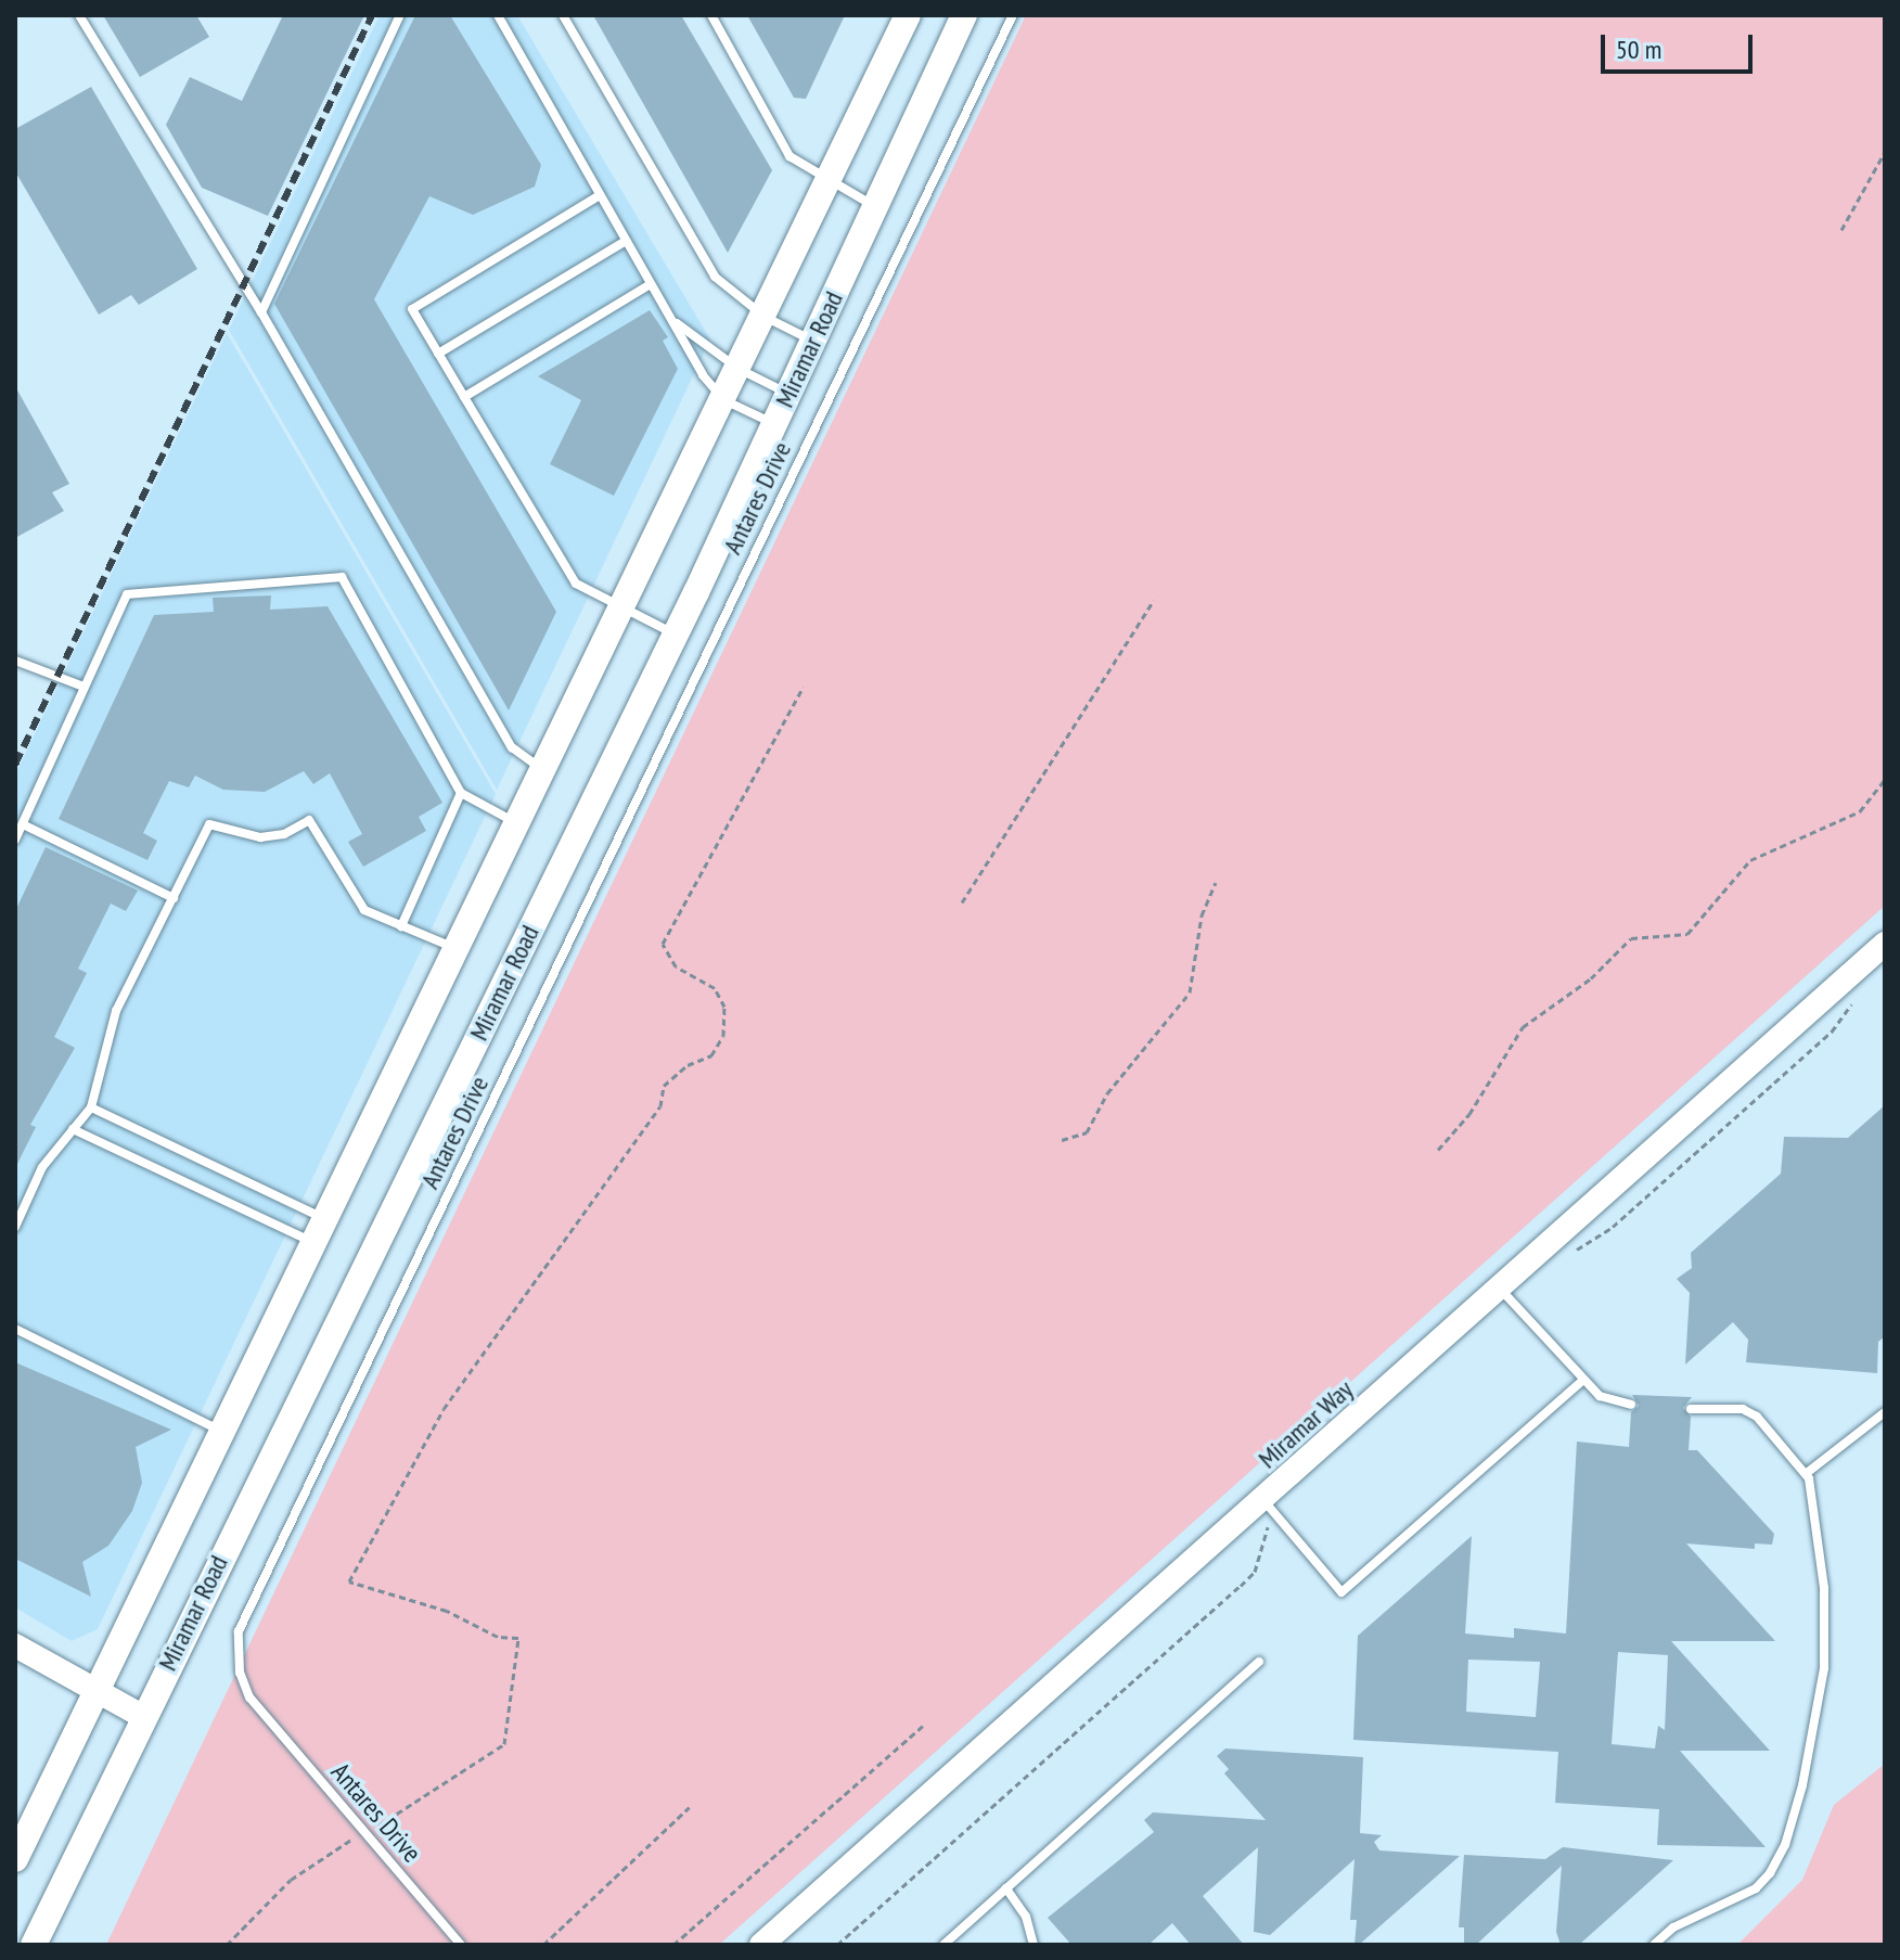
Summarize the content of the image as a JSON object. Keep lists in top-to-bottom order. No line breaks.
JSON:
{"streets":{"main road":["Miramar Road"],"street":["Miramar Way"],"lane":["Antares Drive"]},"scale_bar":"50 m"}
